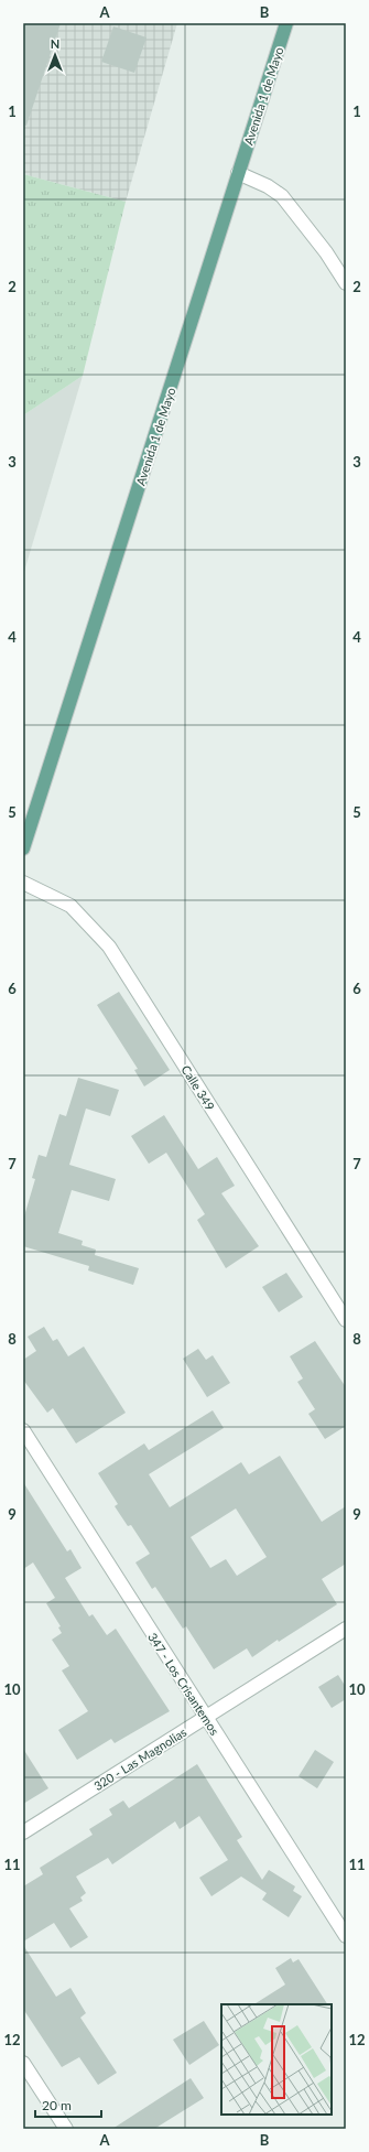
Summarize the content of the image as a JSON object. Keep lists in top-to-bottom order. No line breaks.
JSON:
{"streets":{"main road":["Avenida 1 de Mayo"],"street":["Calle 349","347 - Los Crisantemos","320 - Las Magnolias"]},"crossings":[["347 - Los Crisantemos","320 - Las Magnolias"]],"scale_bar":"20 m","north":"top","grid":{"columns":["A","B"],"rows":["1","2","3","4","5","6","7","8","9","10","11","12"]}}
